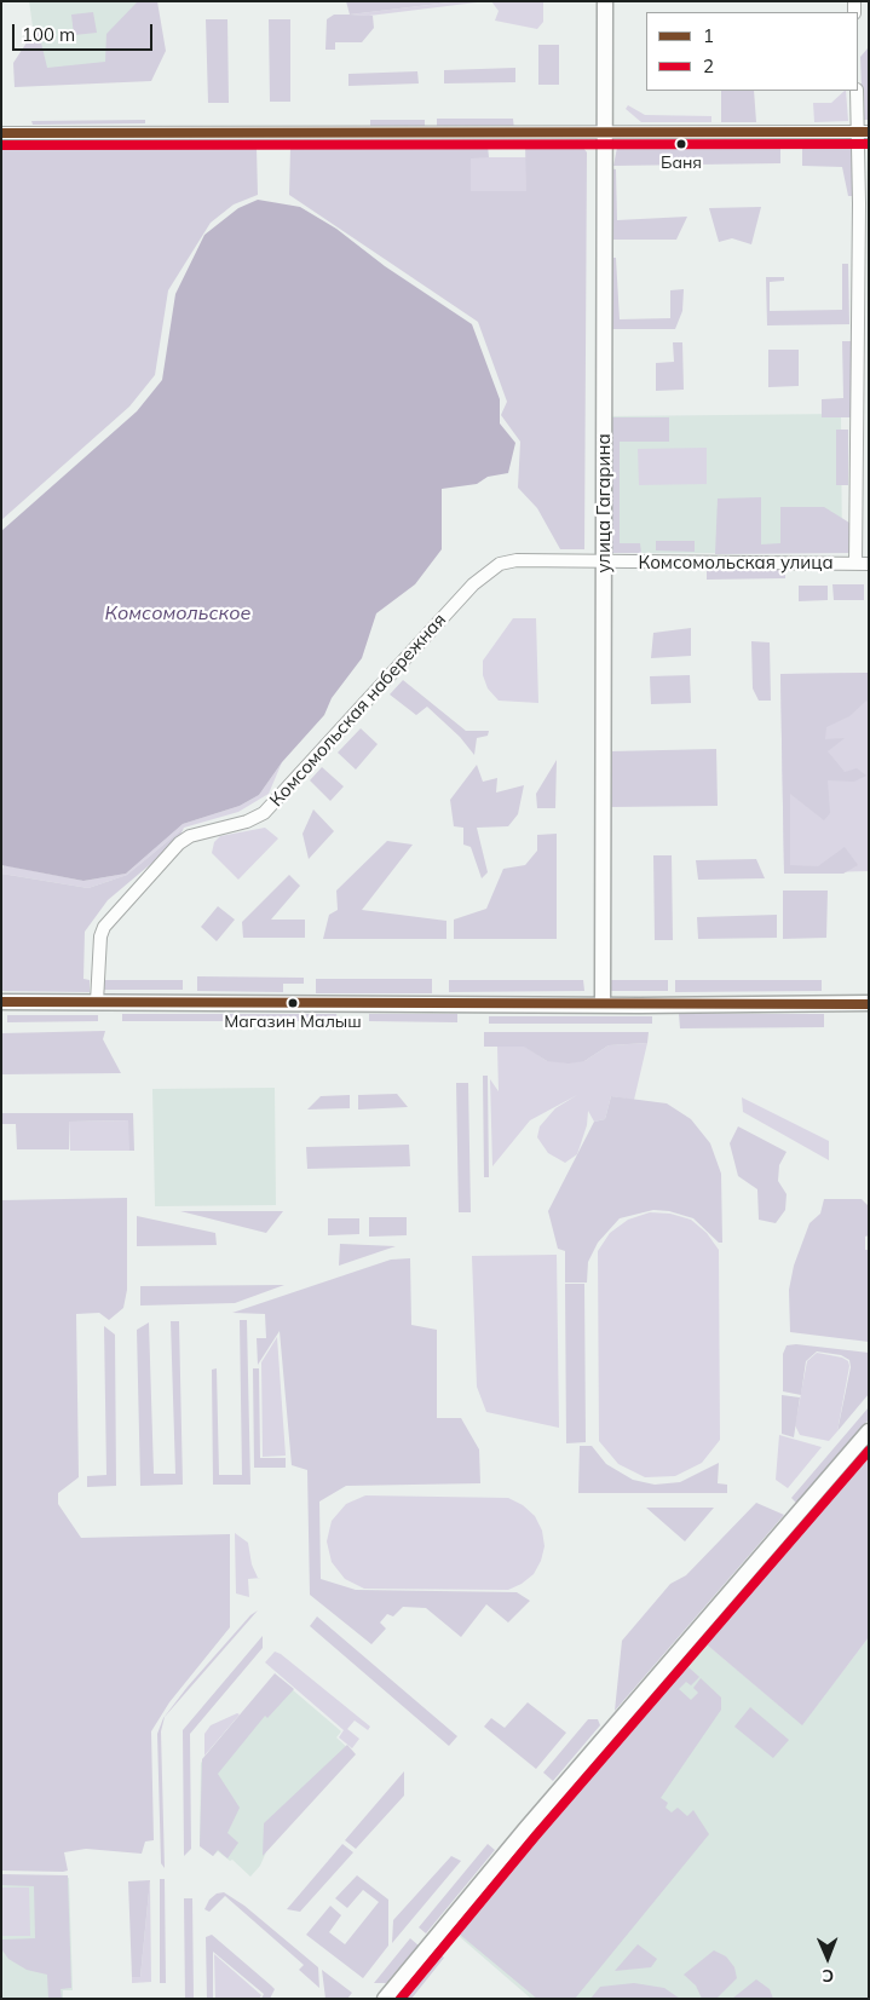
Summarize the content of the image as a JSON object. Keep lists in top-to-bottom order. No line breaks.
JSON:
{"streets":{"main road":["улица Гагарина"],"street":["Комсомольская улица","Комсомольская набережная"]},"crossings":[["улица Гагарина","Комсомольская улица"],["улица Гагарина","Комсомольская набережная"],["Комсомольская улица","Комсомольская набережная"]],"water":["Комсомольское"],"places":["Баня","Магазин Малыш"],"lines":["transit line 1","transit line 2"],"legend":["1","2"],"scale_bar":"100 m","north":"bottom"}
